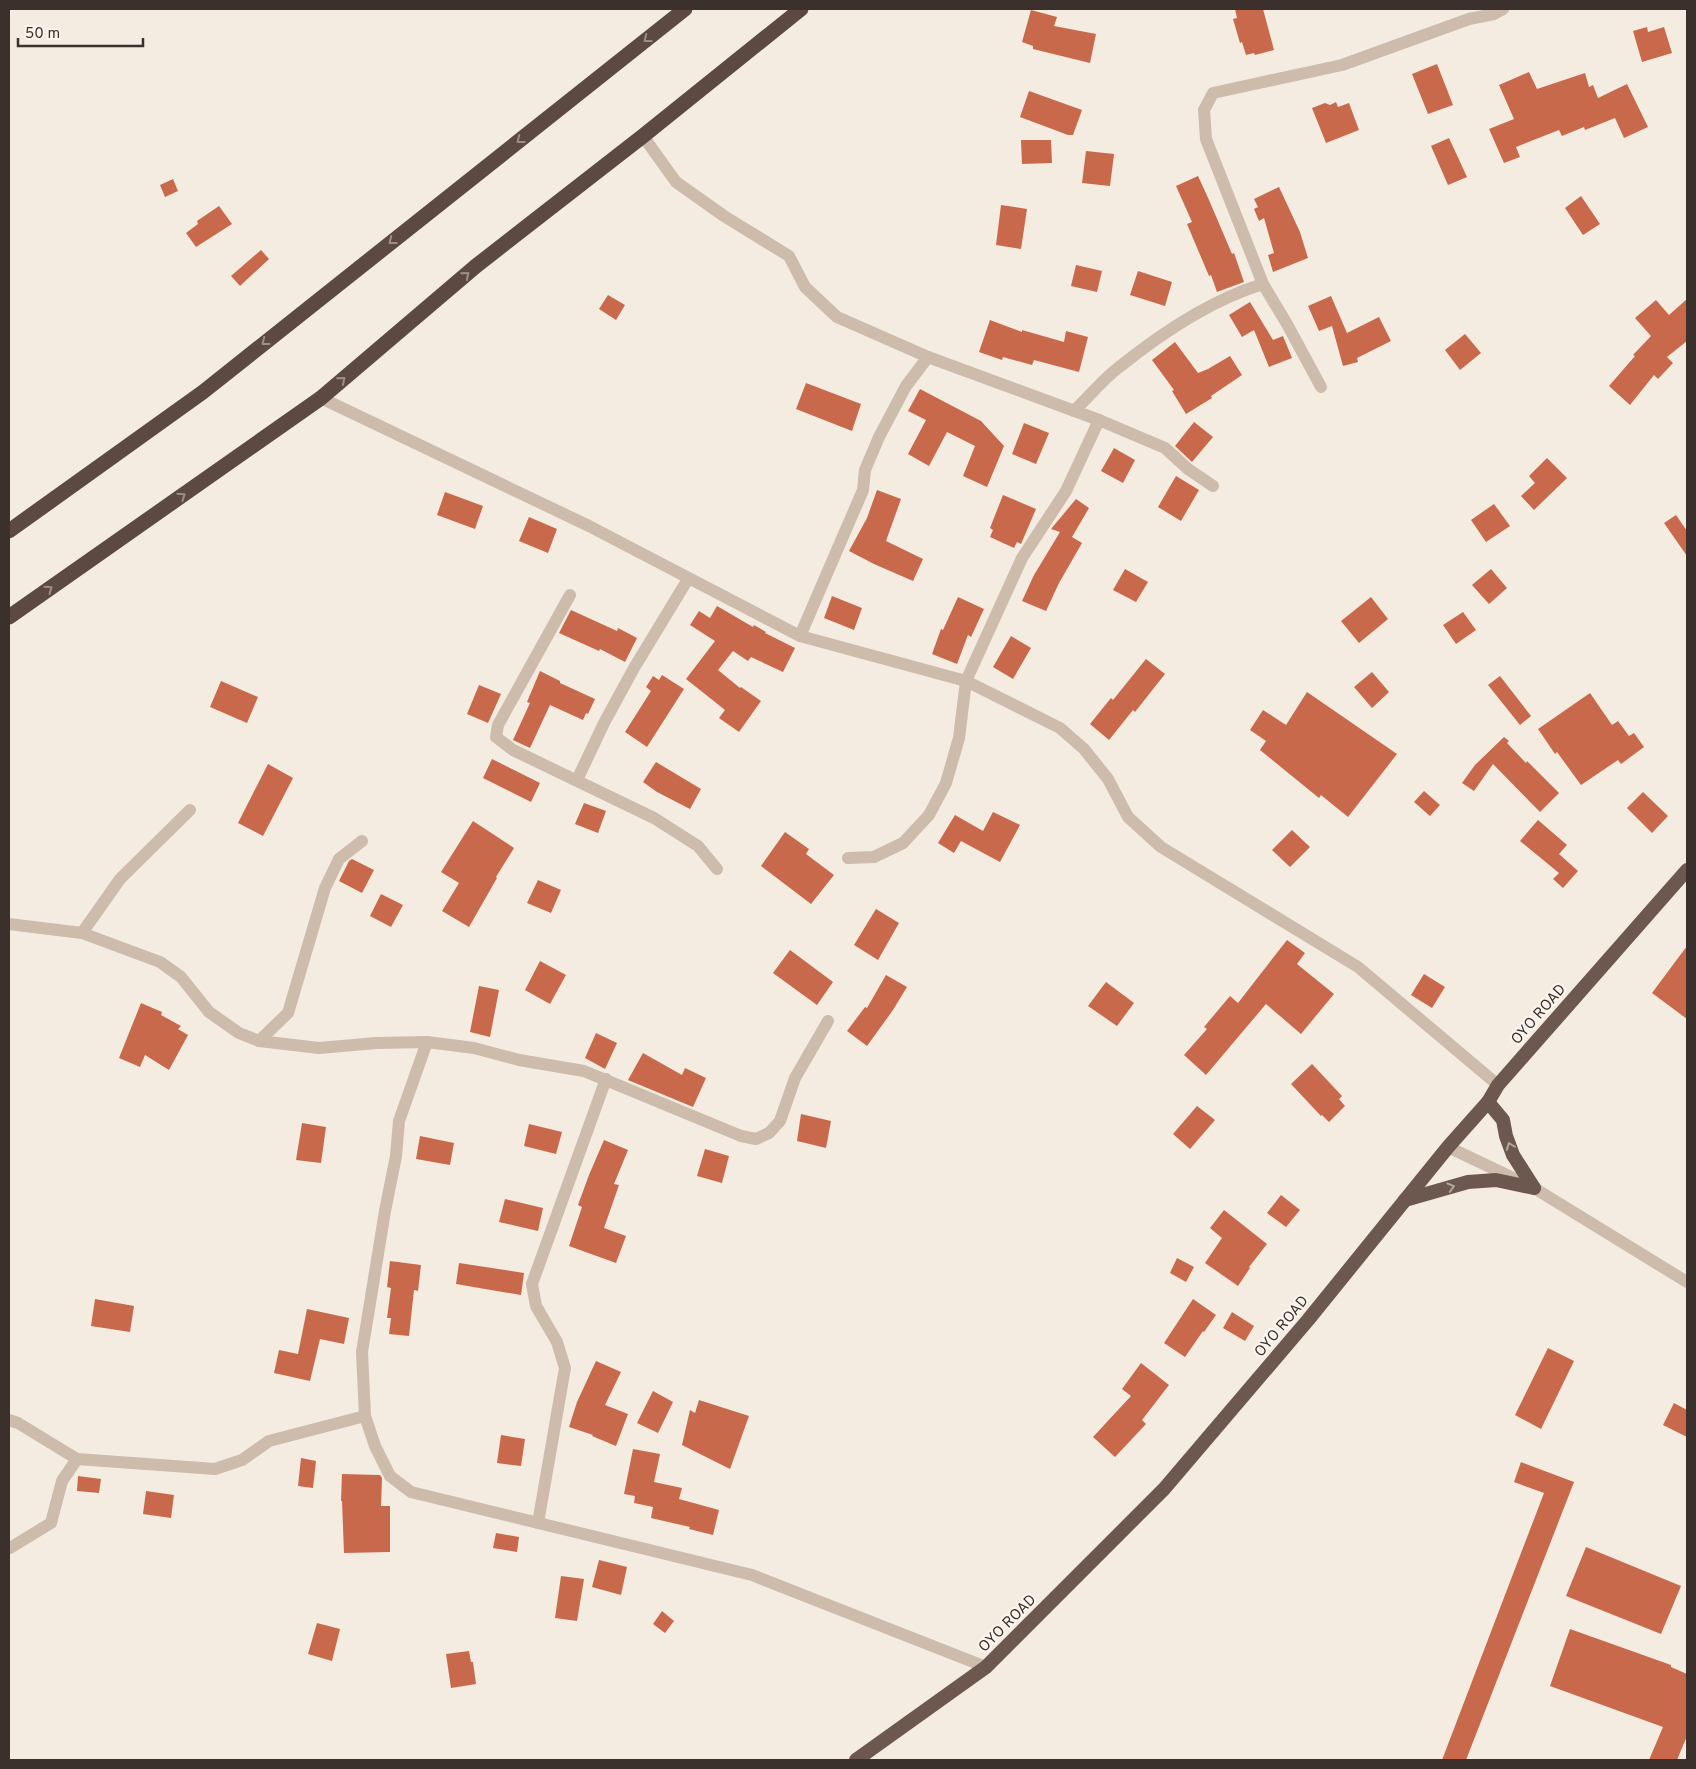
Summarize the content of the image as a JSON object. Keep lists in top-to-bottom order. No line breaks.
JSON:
{"streets":{"highway":["OYO ROAD"]},"scale_bar":"50 m"}
